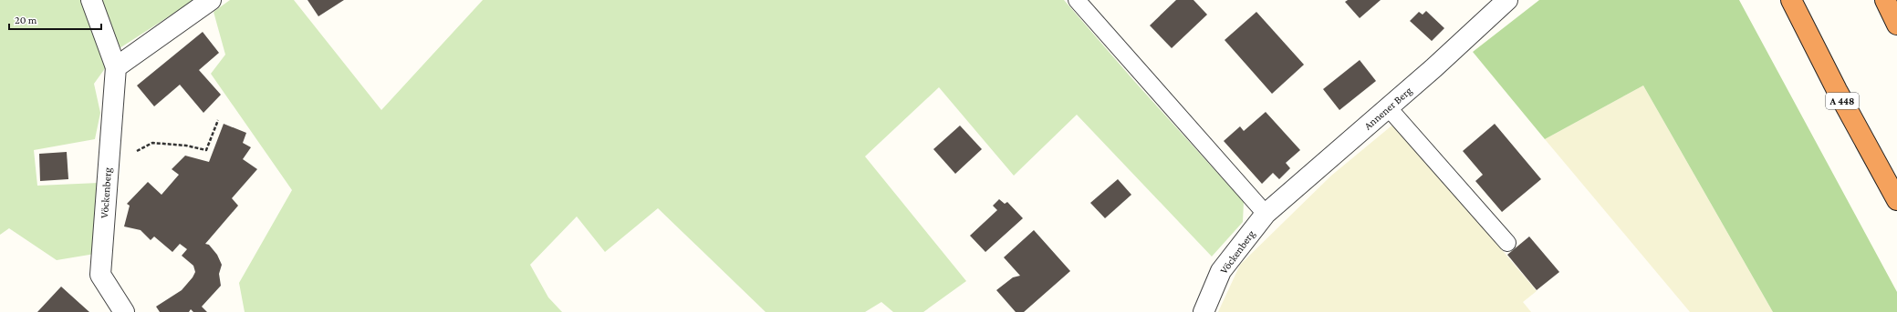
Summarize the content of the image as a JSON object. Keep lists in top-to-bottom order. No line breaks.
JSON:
{"streets":{"highway":["A 448"],"street":["Annener Berg","Vöckenberg"]},"crossings":[["Annener Berg","Vöckenberg"]],"scale_bar":"20 m"}
